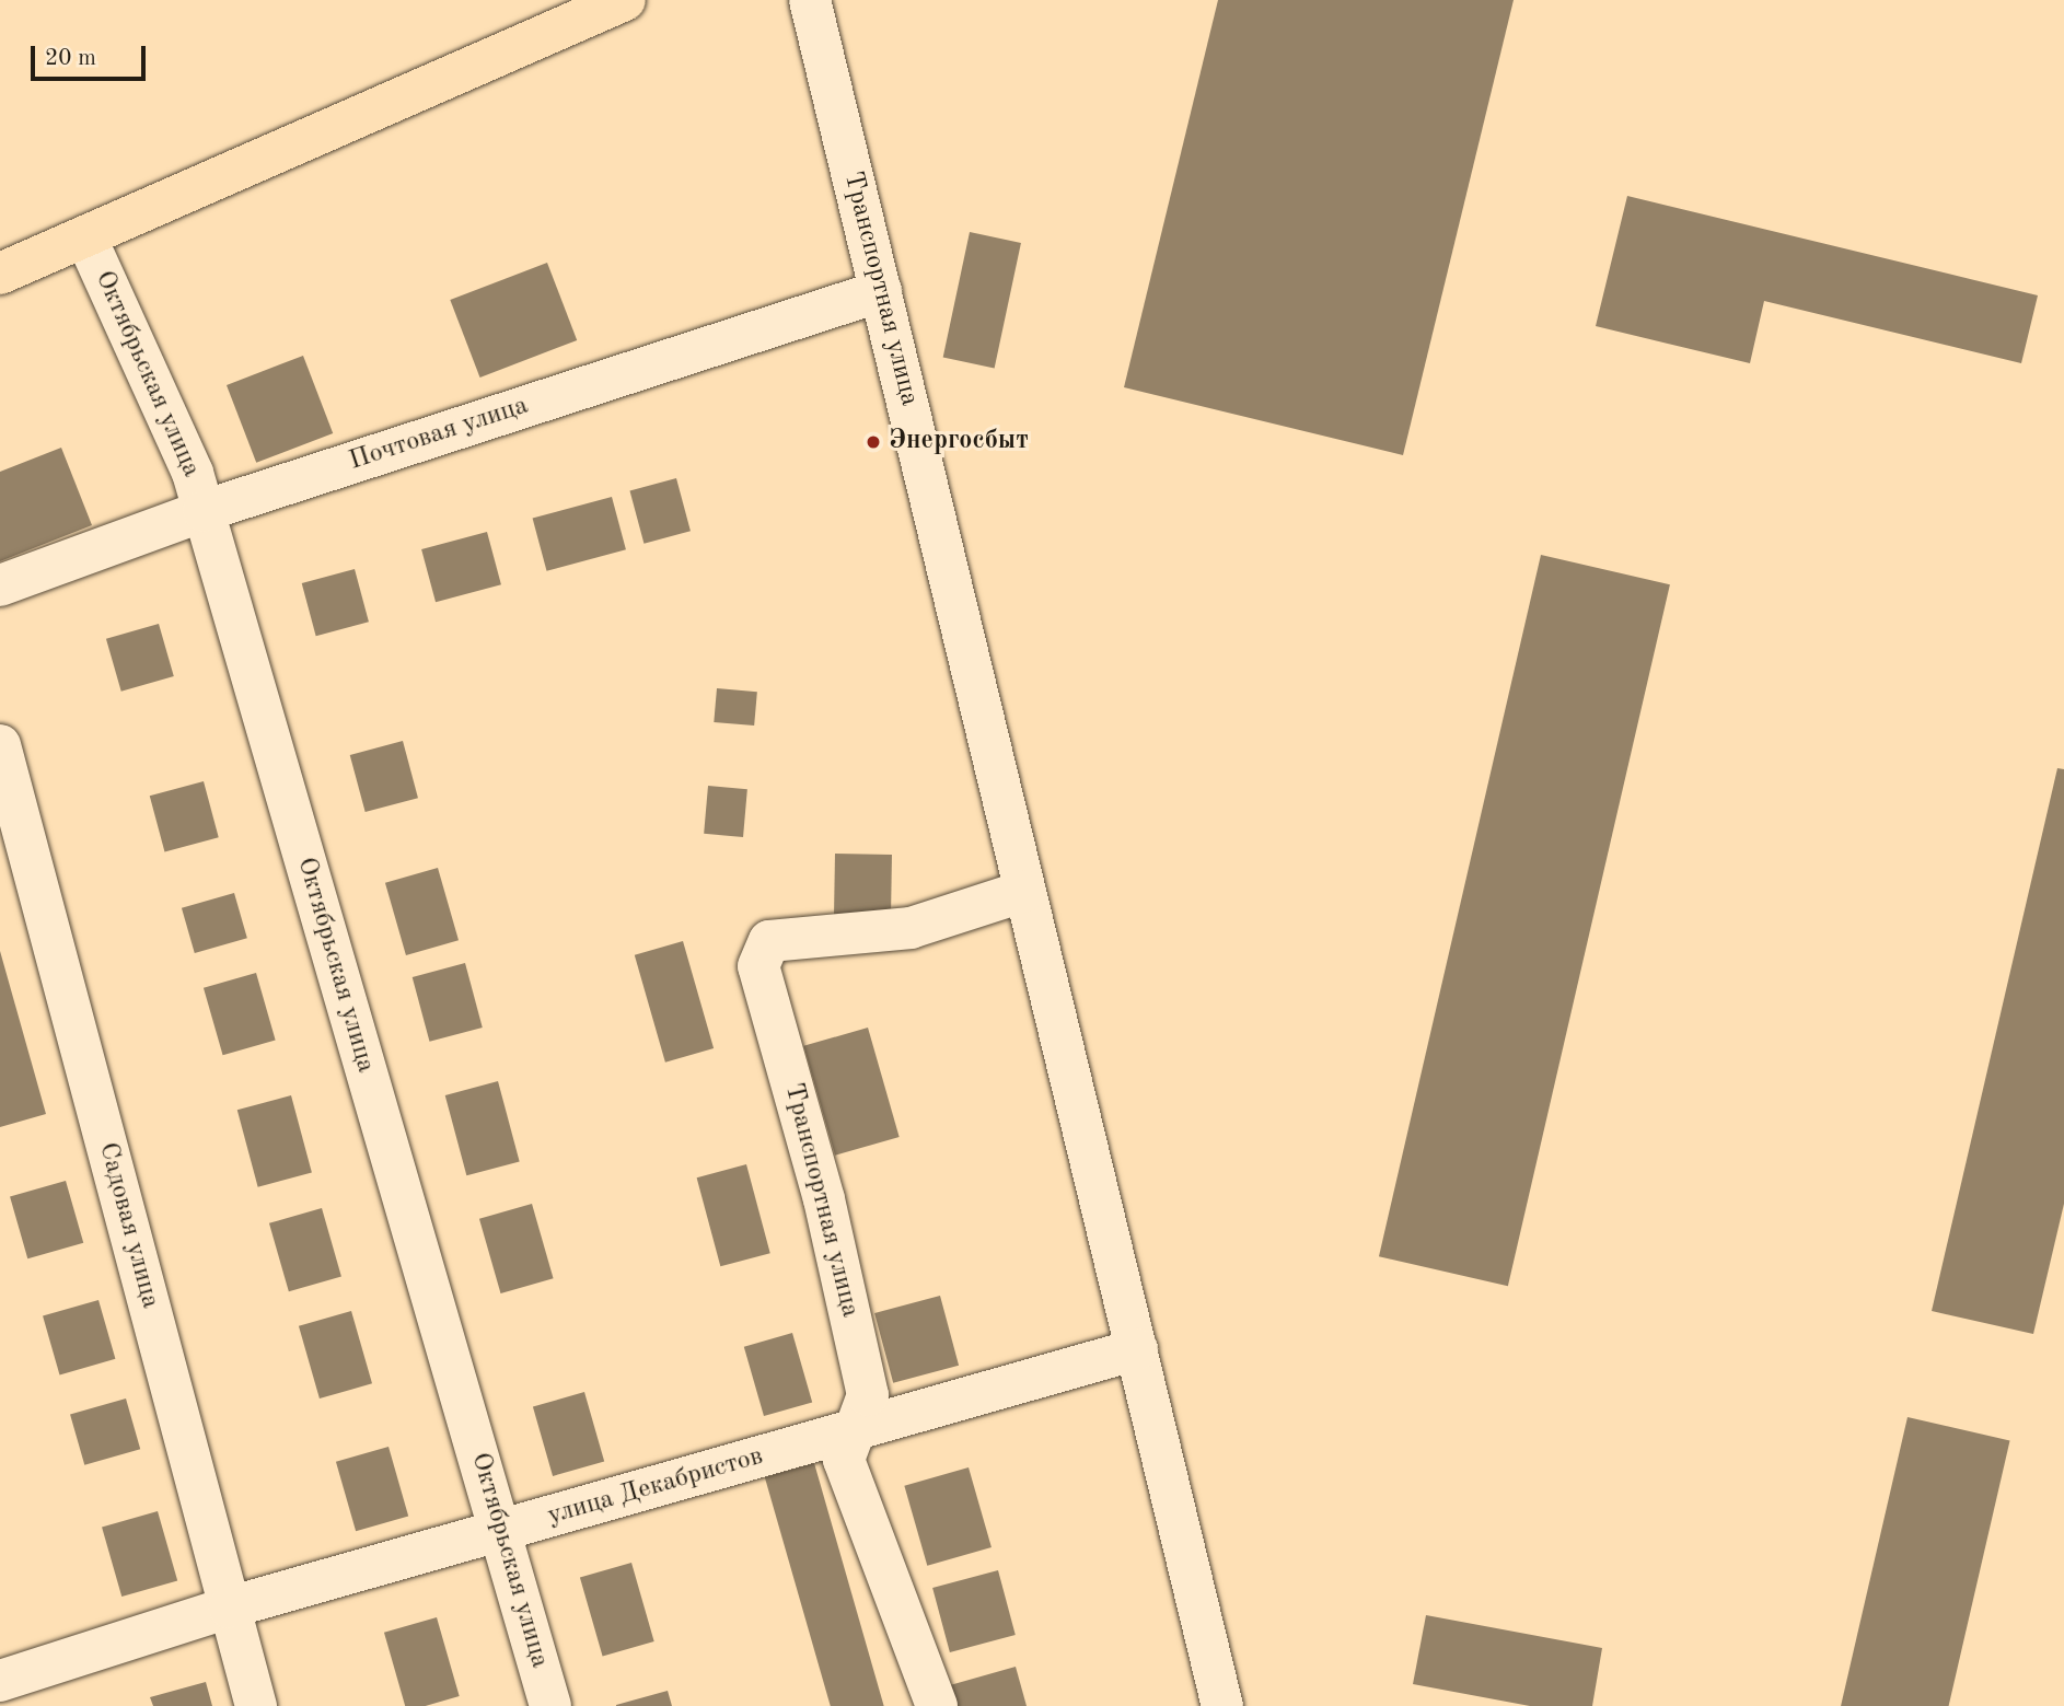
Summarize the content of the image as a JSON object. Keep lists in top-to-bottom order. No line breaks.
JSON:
{"streets":{"street":["Транспортная улица","Октябрьская улица","Почтовая улица","Садовая улица","улица Декабристов"]},"crossings":[["Транспортная улица","Почтовая улица"],["Транспортная улица","улица Декабристов"],["Октябрьская улица","Почтовая улица"],["Октябрьская улица","улица Декабристов"],["Садовая улица","улица Декабристов"]],"places":["Энергосбыт"],"scale_bar":"20 m"}
